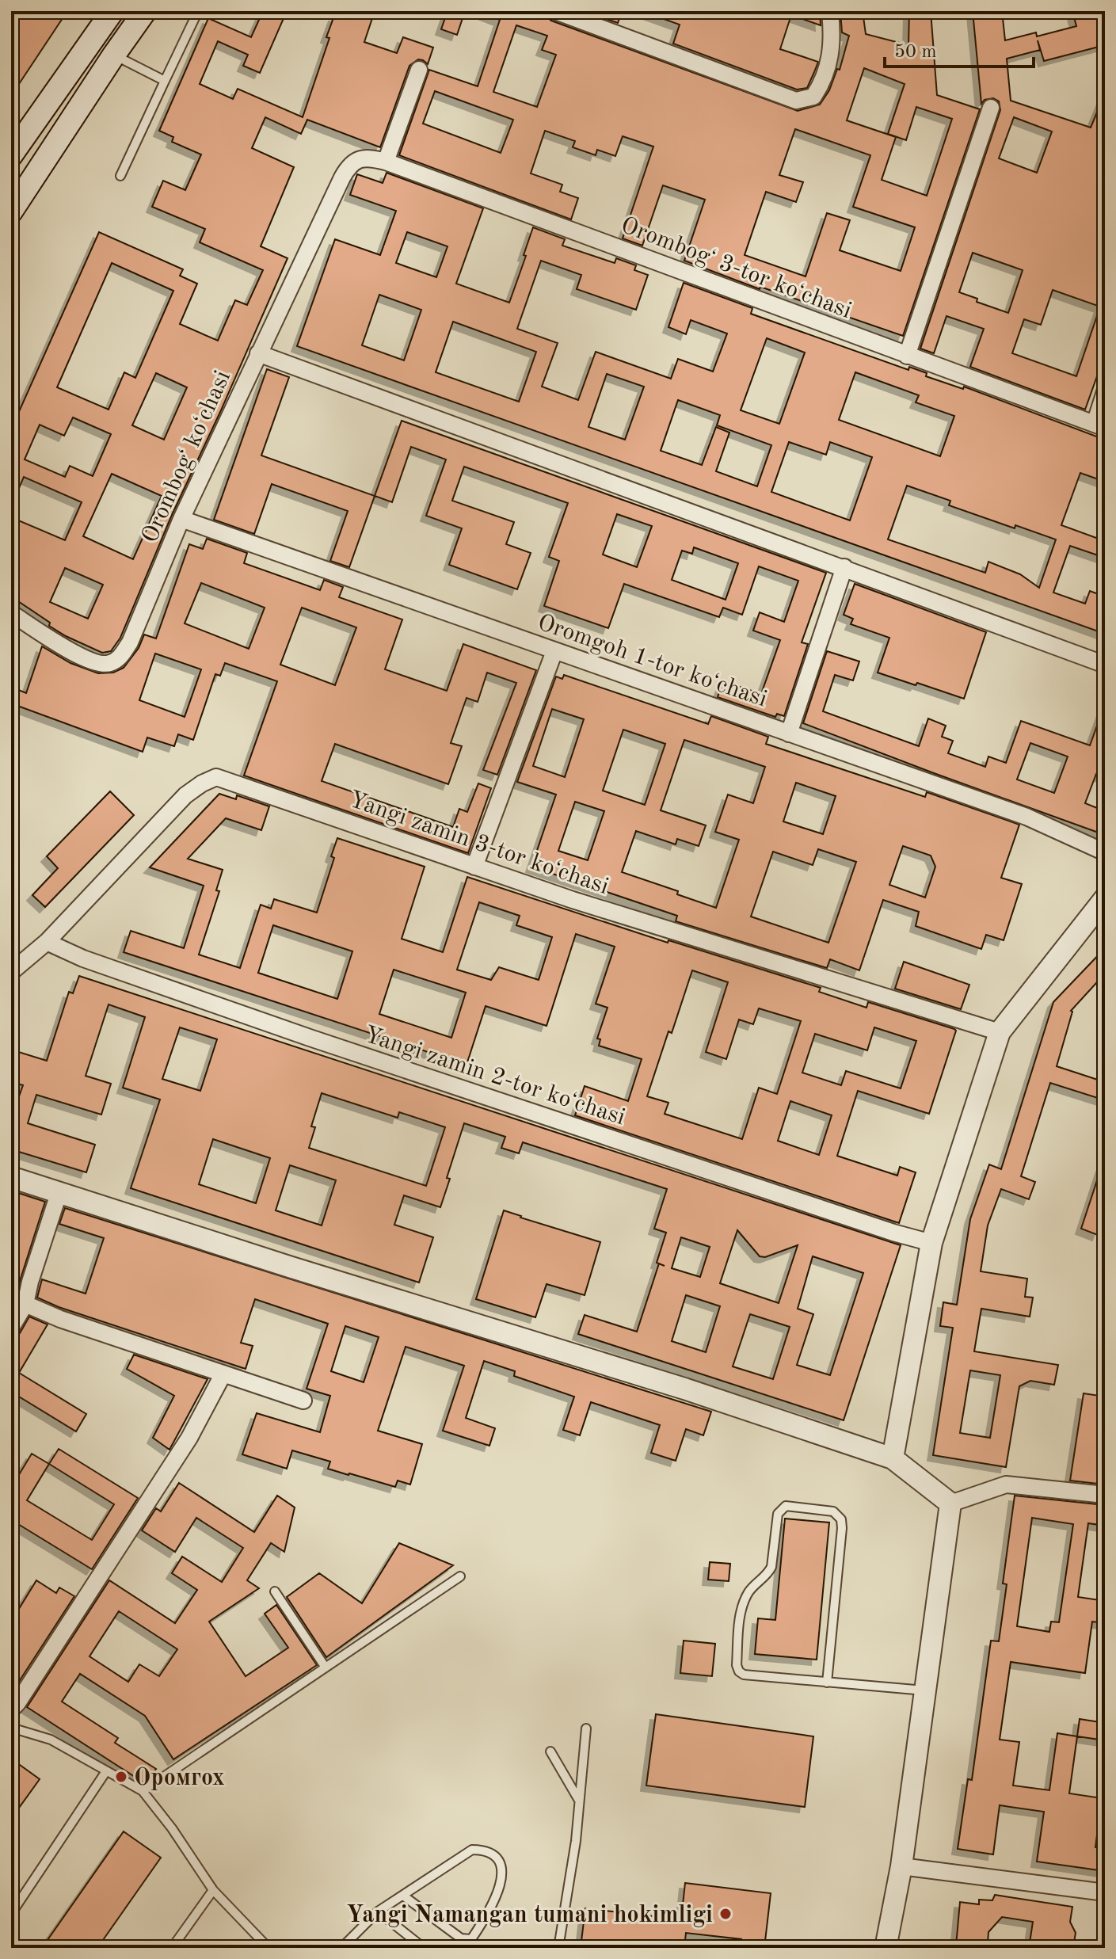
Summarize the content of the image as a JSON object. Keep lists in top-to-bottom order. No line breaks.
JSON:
{"streets":{"street":["Orombogʻ 3-tor koʻchasi","Orombogʻ koʻchasi","Oromgoh 1-tor koʻchasi","Yangi zamin 3-tor koʻchasi","Yangi zamin 2-tor koʻchasi"]},"crossings":[["Orombogʻ 3-tor koʻchasi","Orombogʻ koʻchasi"],["Orombogʻ koʻchasi","Oromgoh 1-tor koʻchasi"],["Yangi zamin 3-tor koʻchasi","Yangi zamin 2-tor koʻchasi"]],"places":["Оромгох","Yangi Namangan tumani hokimligi"],"scale_bar":"50 m"}
